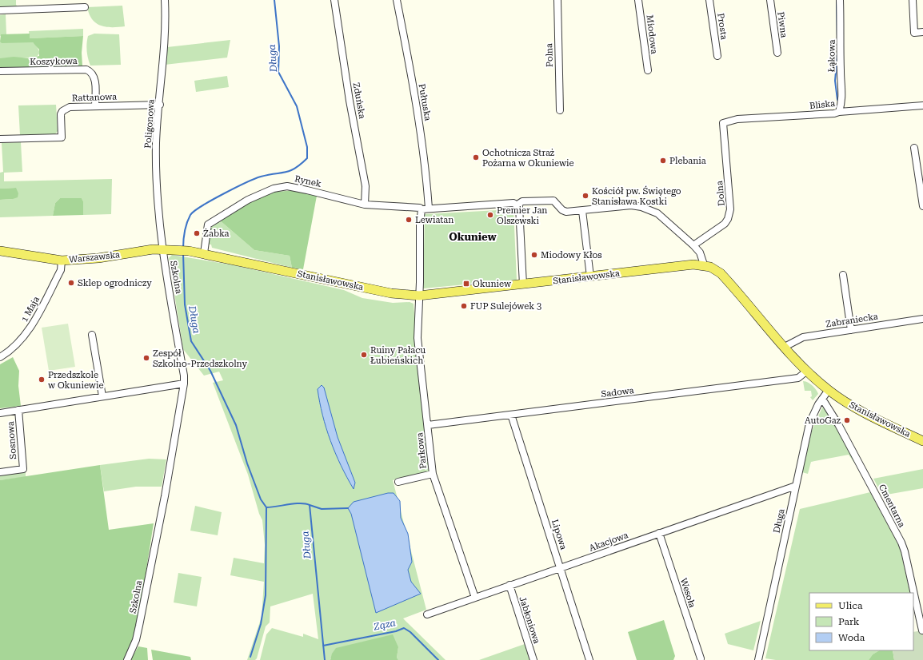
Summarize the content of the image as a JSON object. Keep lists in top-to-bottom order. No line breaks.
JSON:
{"streets":{"main road":["Warszawska","Stanisławowska"],"street":["Piwna","Prosta","Miodowa","Polna","Łąkowa","Koszykowa","Rattanowa","Zduńska","Pułtuska","Bliska","Poligonowa","Rynek","Dolna","Szkolna","1 Maja","Zabraniecka","Sadowa","Sosnowa","Parkowa","Cmentarna","Długa","Lipowa","Akacjowa","Wesoła","Jabłoniowa"]},"crossings":[["Łąkowa","Bliska"],["Koszykowa","Rattanowa"],["Rattanowa","Poligonowa"],["Zduńska","Rynek"],["Pułtuska","Rynek"],["Bliska","Dolna"],["Poligonowa","Warszawska"],["Poligonowa","Szkolna"],["Rynek","Stanisławowska"],["Warszawska","Szkolna"],["Warszawska","Stanisławowska"],["Warszawska","1 Maja"],["Stanisławowska","Zabraniecka"],["Stanisławowska","Sadowa"],["Stanisławowska","Parkowa"],["Stanisławowska","Długa"],["Sadowa","Parkowa"],["Sadowa","Lipowa"],["Parkowa","Akacjowa"],["Cmentarna","Długa"],["Długa","Akacjowa"],["Lipowa","Akacjowa"],["Akacjowa","Wesoła"],["Akacjowa","Jabłoniowa"]],"districts":["Okuniew"],"water":["Długa","Ząza"],"places":{"other":["Ochotnicza Straż Pożarna w Okuniewie","Plebania","Kościół pw. Świętego Stanisława Kostki","Premier Jan Olszewski","Lewiatan","Żabka","Miodowy Kłos","Sklep ogrodniczy","FUP Sulejówek 3","Ruiny Pałacu Łubieńskich","Zespół Szkolno-Przedszkolny","Przedszkole w Okuniewie","AutoGaz"],"transit":["Okuniew"]},"legend":["Ulica","Park","Woda"]}
